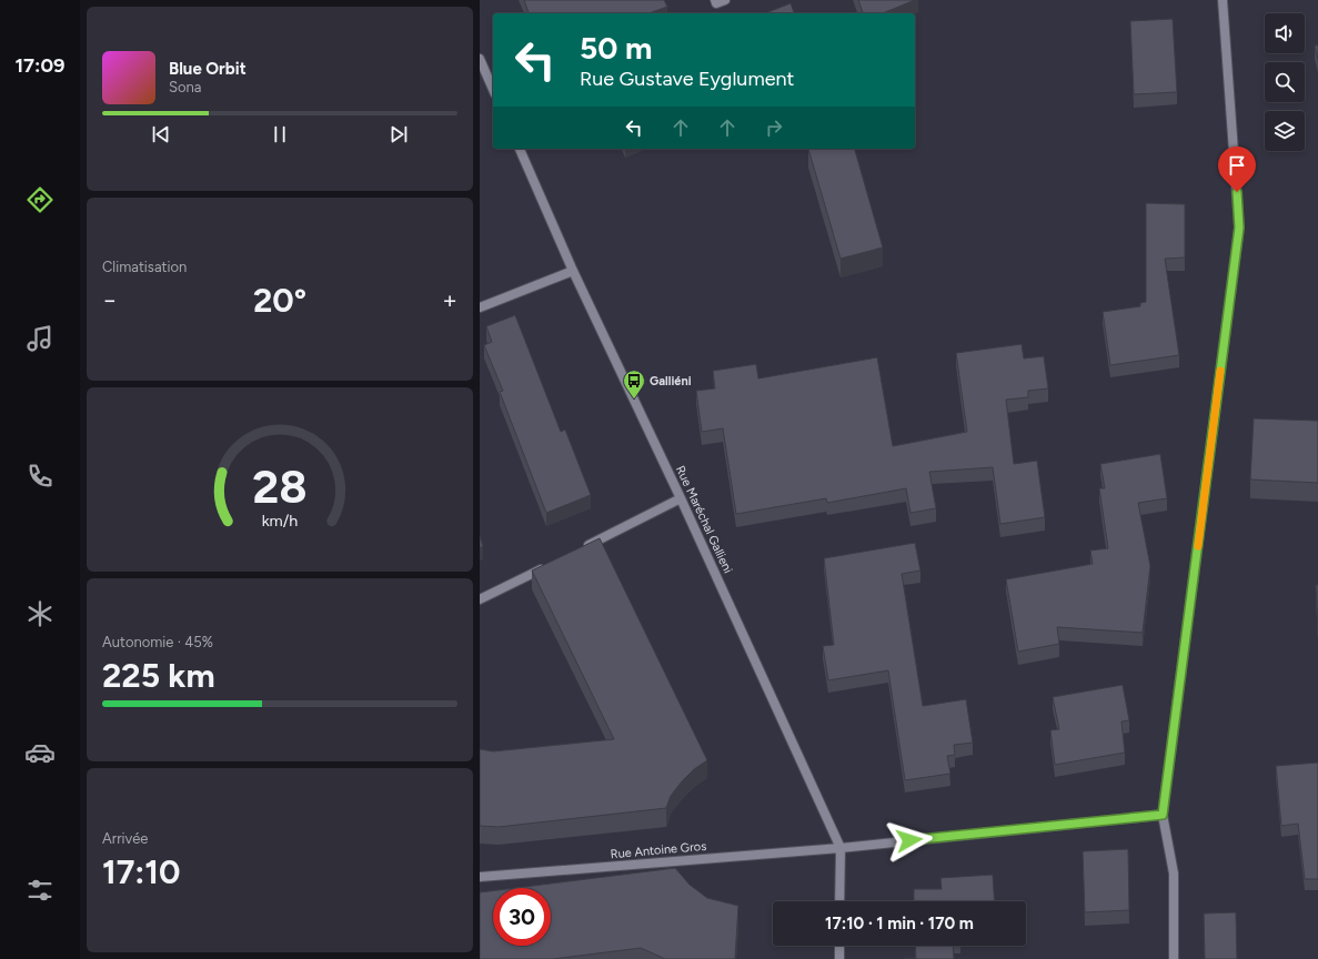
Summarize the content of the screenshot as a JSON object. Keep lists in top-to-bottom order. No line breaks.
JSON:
{"streets":{"street":["Rue Maréchal Gallieni","Rue Antoine Gros"]},"crossings":[["Rue Maréchal Gallieni","Rue Antoine Gros"]],"places":{"bus stop":["Galliéni"]},"page":{"tabs":"17:09","turn":["50 m","Rue Gustave Eyglument"],"song":["Blue Orbit","Sona"],"tile":["Climatisation",["Autonomie · 45%","225 km"],["Arrivée","17:10"]],"heat":["−","20°","+"],"limit":"30","trip":"17:10 · 1 min · 170 m","gauge":["28","km/h"]}}
